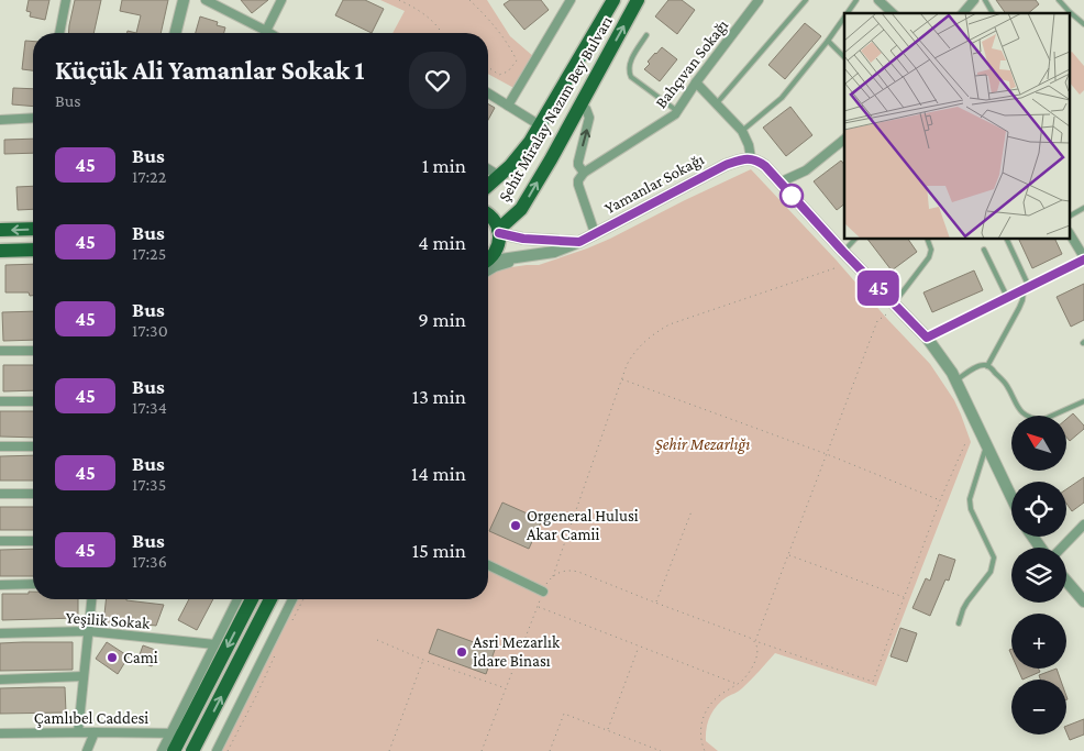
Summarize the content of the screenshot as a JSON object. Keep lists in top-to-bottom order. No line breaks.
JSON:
{"streets":{"main road":["Şehit Miralay Nazım Bey Bulvarı"],"street":["Bahçıvan Sokağı","Yamanlar Sokağı","Yeşilik Sokak","Çamlıbel Caddesi"]},"parks":["Şehir Mezarlığı"],"places":["Orgeneral Hulusi Akar Camii","Asri Mezarlık İdare Binası","Cami"],"lines":["bus line 45"],"north":"top left","page":{"on_map":"45","heading":["Küçük Ali Yamanlar Sokak 1","Bus"],"list":[{"mark":"45","name":"Bus","note":"17:22","value":"1 min"},{"mark":"45","name":"Bus","note":"17:25","value":"4 min"},{"mark":"45","name":"Bus","note":"17:30","value":"9 min"},{"mark":"45","name":"Bus","note":"17:34","value":"13 min"},{"mark":"45","name":"Bus","note":"17:35","value":"14 min"},{"mark":"45","name":"Bus","note":"17:36","value":"15 min"}],"map_buttons":["+","−"]}}
